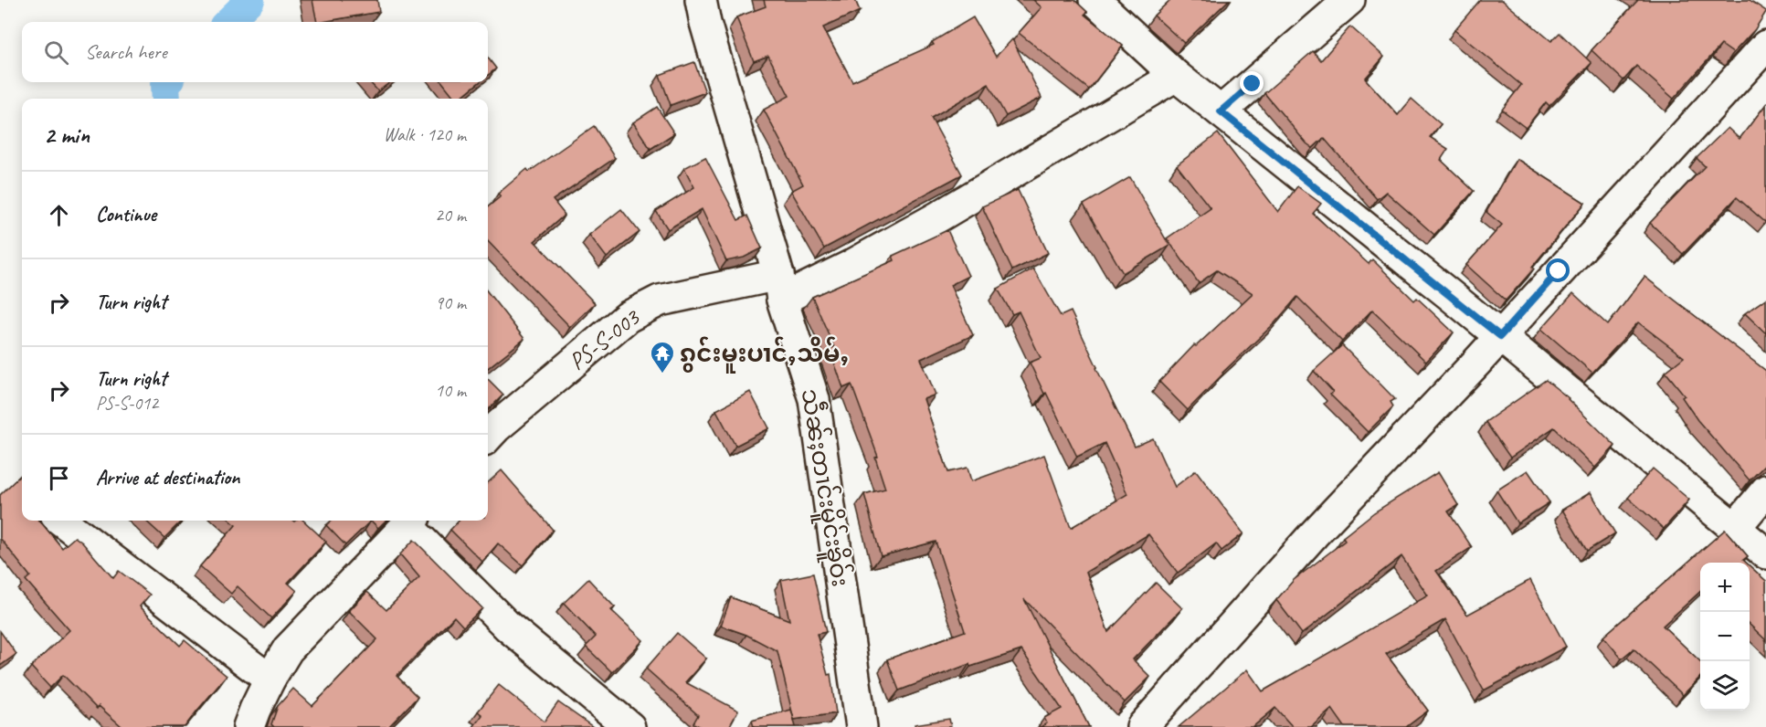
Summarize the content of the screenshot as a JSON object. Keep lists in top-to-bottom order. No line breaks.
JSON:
{"streets":{"street":["PS-S-003","သဵၼ်ႈတၢင်းမိူင်းၶိူဝ်း"]},"crossings":[["PS-S-003","သဵၼ်ႈတၢင်းမိူင်းၶိူဝ်း"]],"places":{"temple":["ၵွင်းမူးပၢင်ႇသိမ်ႇ"]},"page":{"search":"Search here","heading":["2 min","Walk · 120 m"],"list":[["Continue","20 m"],["Turn right","90 m"],["Turn right","PS-S-012","10 m"],"Arrive at destination"],"map_buttons":["+","−"]}}
